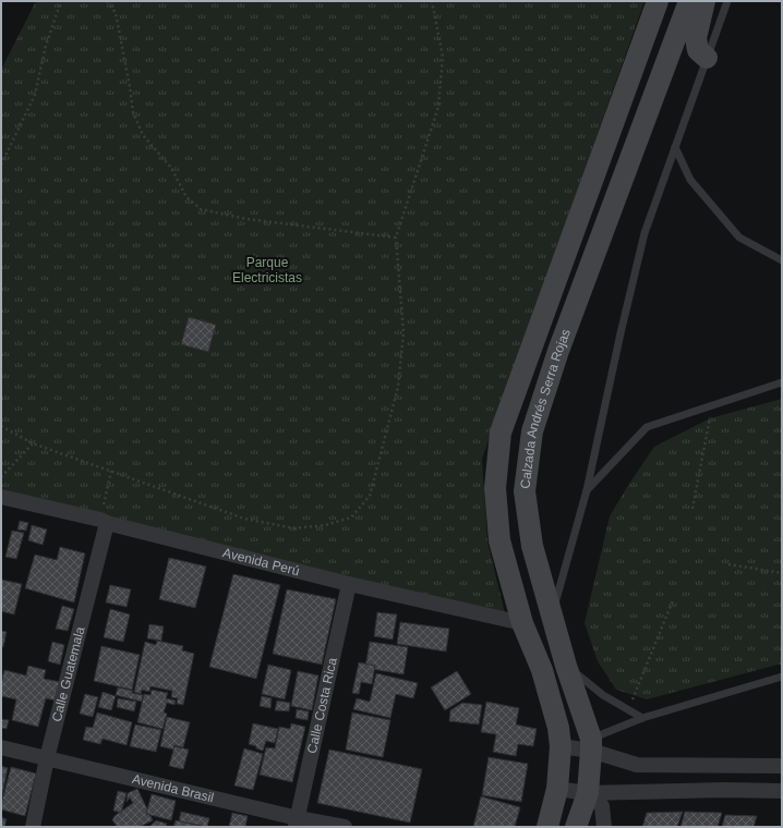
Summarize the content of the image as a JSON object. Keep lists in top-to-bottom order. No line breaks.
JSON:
{"streets":{"main road":["Calzada Andrés Serra Rojas"],"street":["Avenida Perú","Calle Guatemala","Calle Costa Rica","Avenida Brasil"]},"crossings":[["Calzada Andrés Serra Rojas","Avenida Perú"],["Avenida Perú","Calle Guatemala"],["Avenida Perú","Calle Costa Rica"],["Calle Guatemala","Avenida Brasil"],["Calle Costa Rica","Avenida Brasil"]],"parks":["Parque Electricistas"]}
